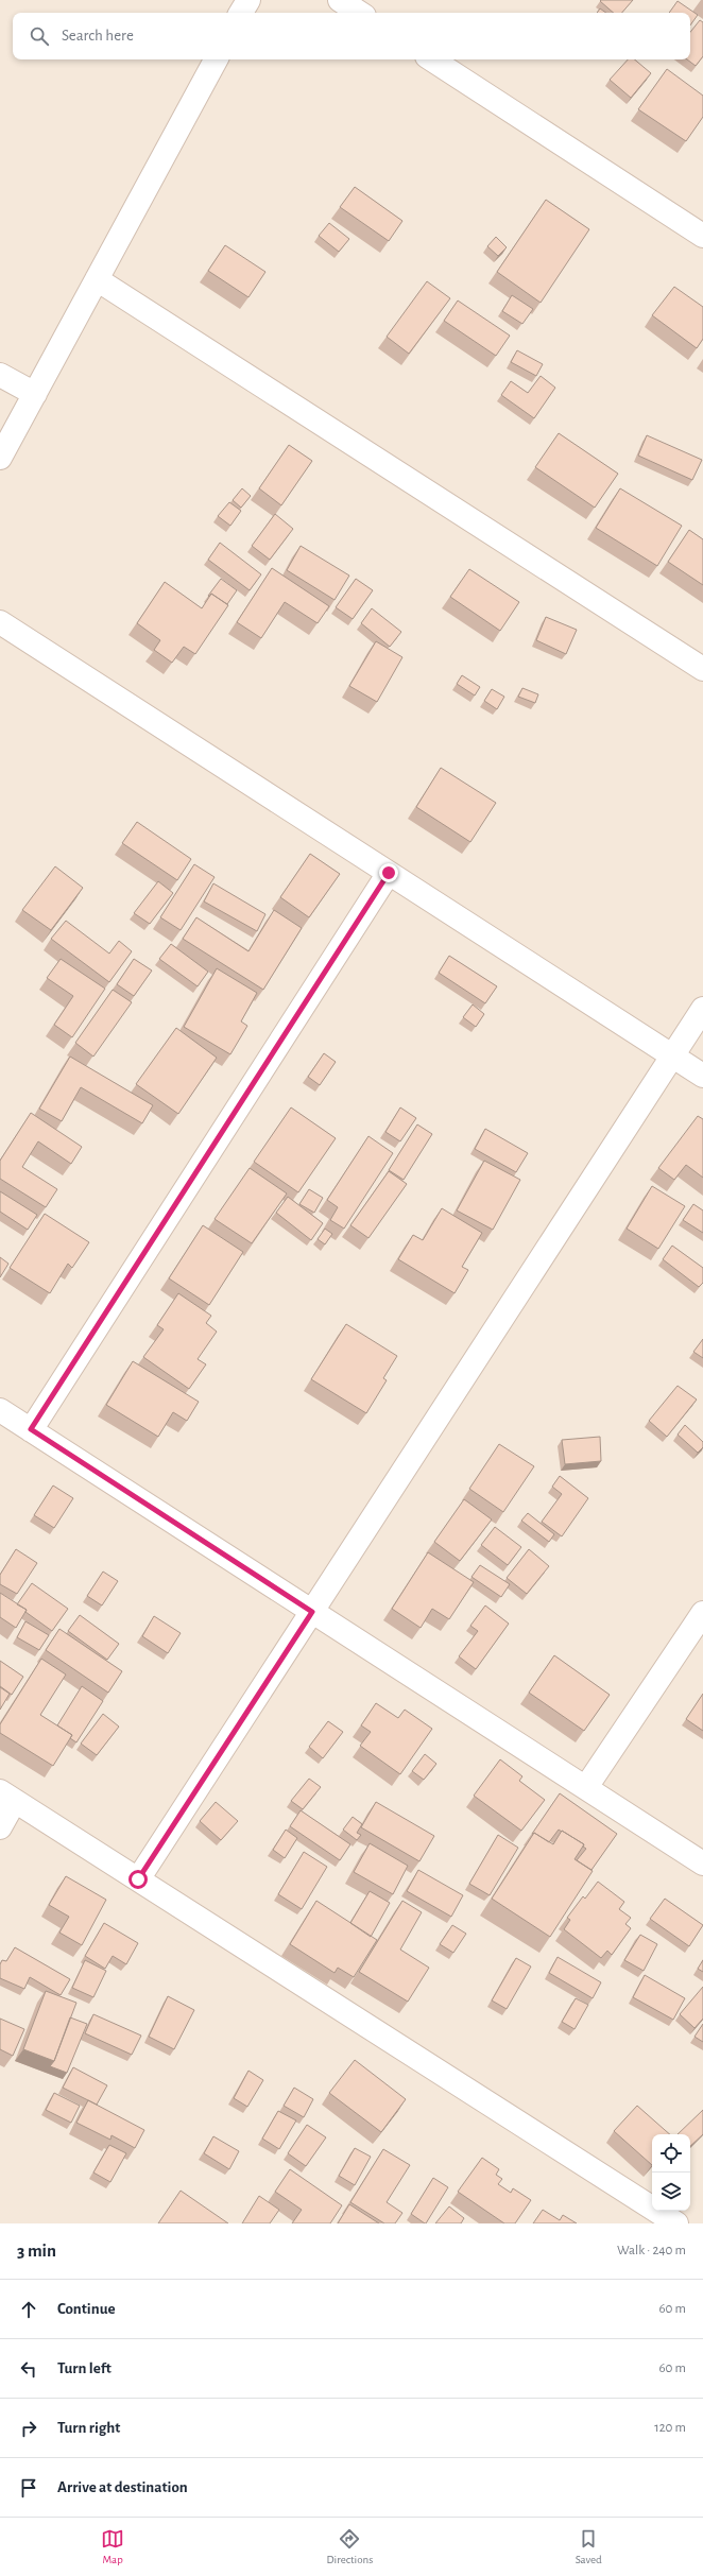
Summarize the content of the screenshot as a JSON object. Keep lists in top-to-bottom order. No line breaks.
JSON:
{"page":{"search":"Search here","heading":["3 min","Walk · 240 m"],"list":[["Continue","60 m"],["Turn left","60 m"],["Turn right","120 m"],"Arrive at destination"],"nav":["Map","Directions","Saved"]}}
